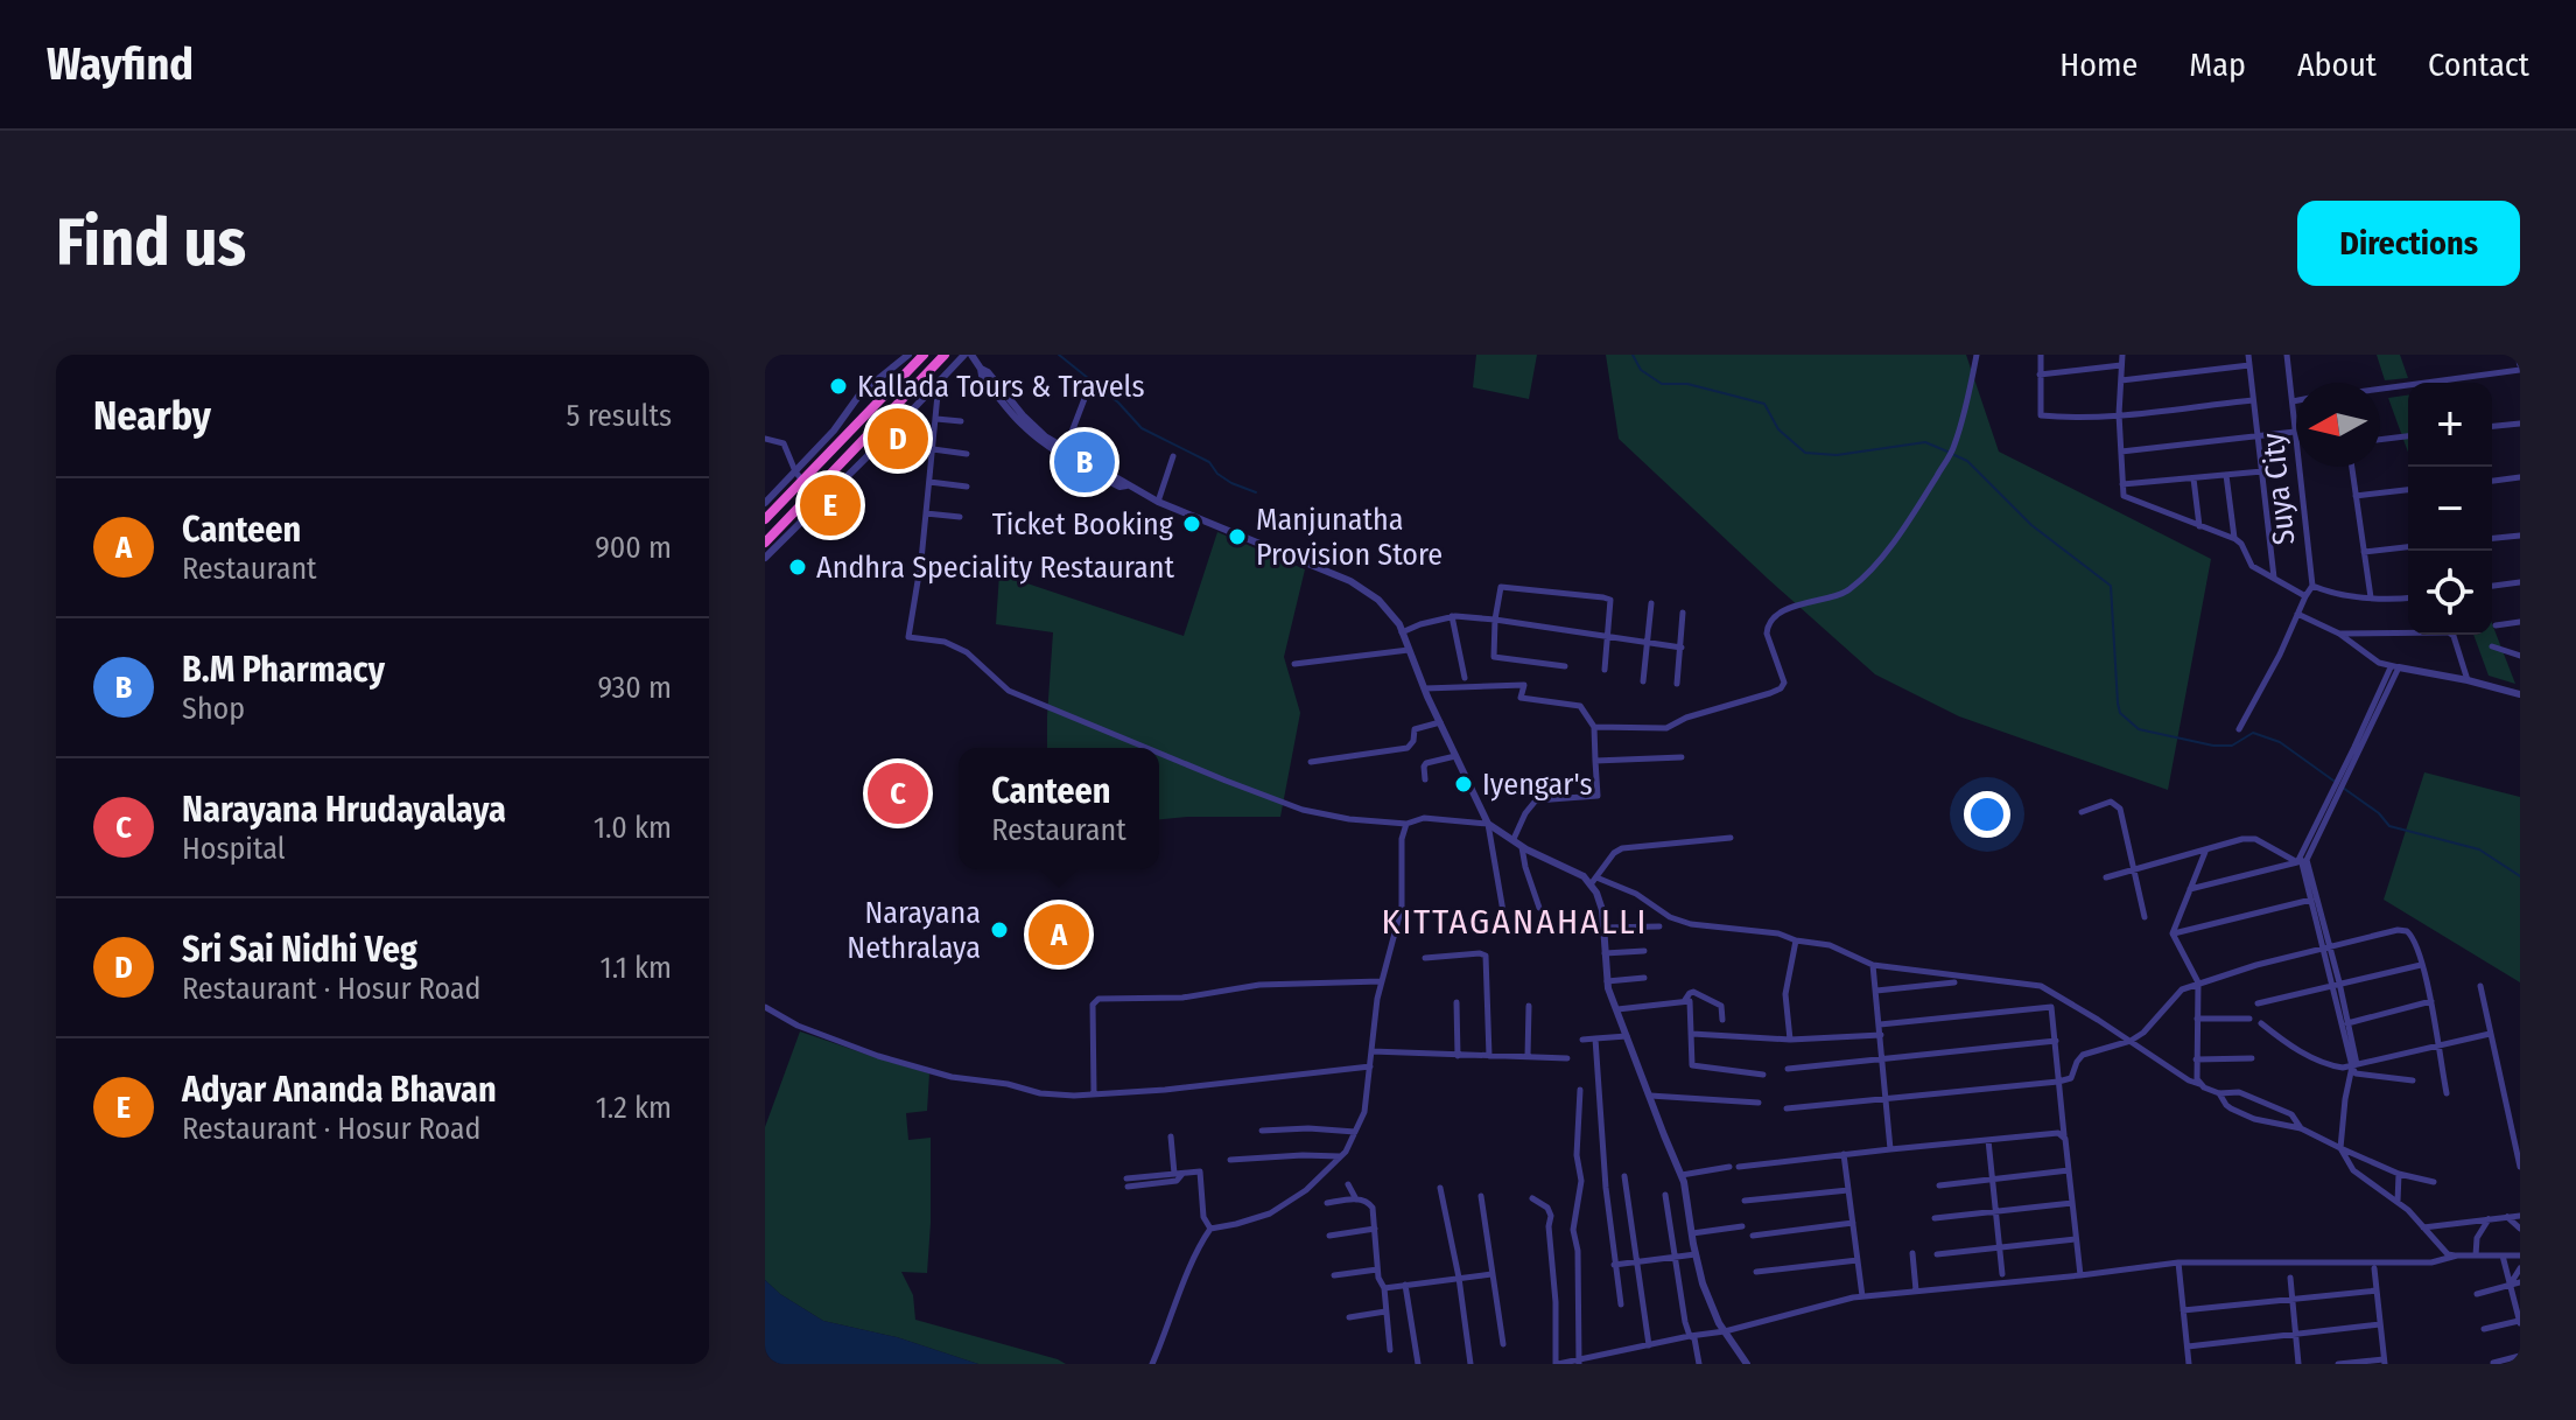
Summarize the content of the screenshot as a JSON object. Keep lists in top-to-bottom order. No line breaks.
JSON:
{"streets":{"street":["Suya City"]},"districts":["KITTAGANAHALLI"],"places":["Kallada Tours & Travels","Ticket Booking","Manjunatha Provision Store","Andhra Speciality Restaurant","Iyengar's","Narayana Nethralaya"],"north":"left","page":{"header":"Wayfind","nav":["Home","Map","About","Contact"],"buttons":"Directions","title":"Find us","heading":["Nearby","5 results"],"map_buttons":["+","−"],"pins":["D","B","E","C","A"],"list":[{"mark":"A","name":"Canteen","note":"Restaurant","value":"900 m"},{"mark":"B","name":"B.M Pharmacy","note":"Shop","value":"930 m"},{"mark":"C","name":"Narayana Hrudayalaya","note":"Hospital","value":"1.0 km"},{"mark":"D","name":"Sri Sai Nidhi Veg","note":"Restaurant · Hosur Road","value":"1.1 km"},{"mark":"E","name":"Adyar Ananda Bhavan","note":"Restaurant · Hosur Road","value":"1.2 km"}],"popup":["Canteen","Restaurant"]}}
